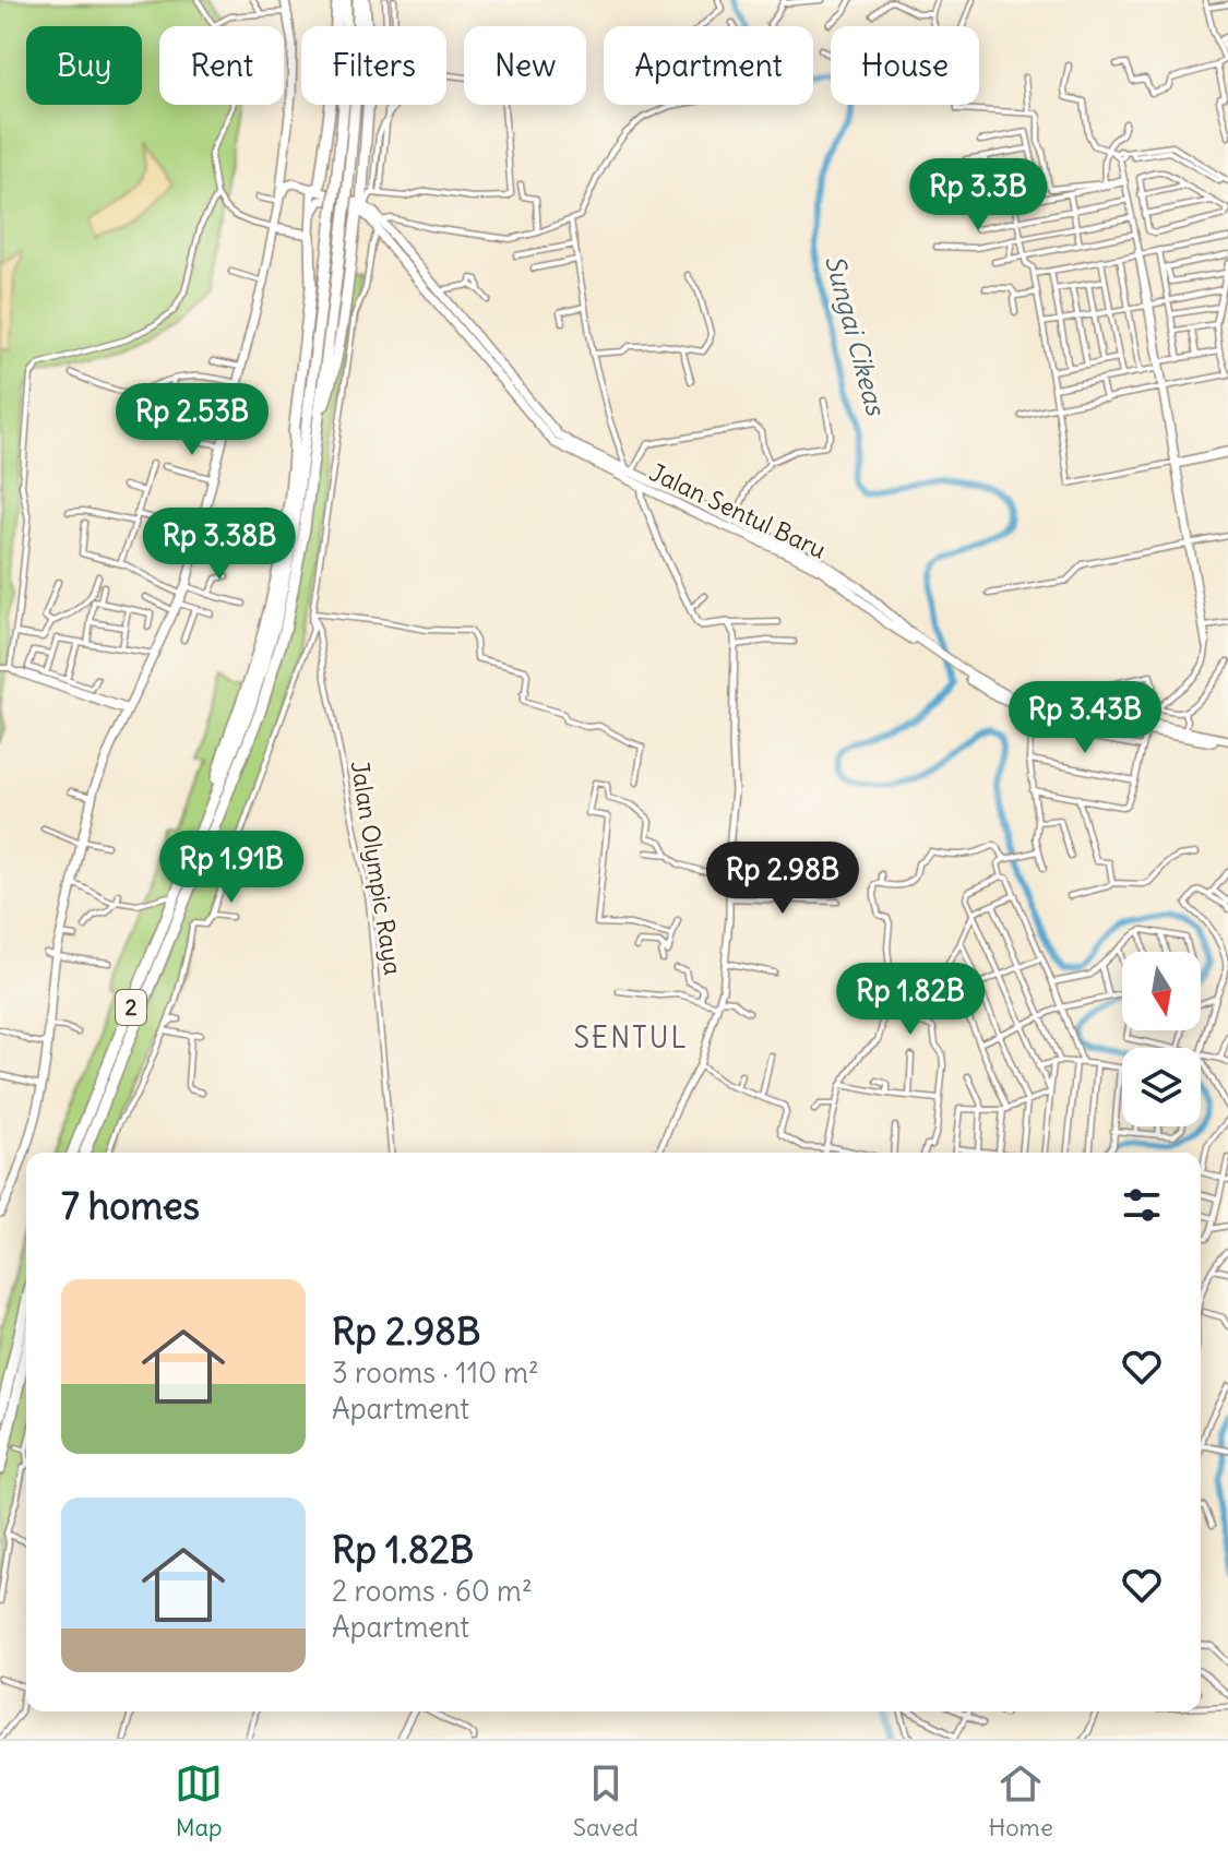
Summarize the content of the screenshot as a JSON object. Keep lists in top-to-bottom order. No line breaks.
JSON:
{"streets":{"highway":["2"],"main road":["Jalan Sentul Baru"],"street":["Jalan Olympic Raya"]},"crossings":[["Jalan Sentul Baru","Jalan Olympic Raya"]],"districts":["SENTUL"],"water":["Sungai Cikeas"],"north":"bottom","page":{"chip":["Buy","Rent","Filters","New","Apartment","House"],"price":["Rp 3.3B","Rp 2.53B","Rp 3.38B","Rp 3.43B","Rp 1.91B","Rp 2.98B","Rp 1.82B"],"heading":"7 homes","list":[{"name":"Rp 2.98B","note":"3 rooms · 110 m² · Apartment"},{"name":"Rp 1.82B","note":"2 rooms · 60 m² · Apartment"}],"tabs":["Map","Saved","Home"]}}
